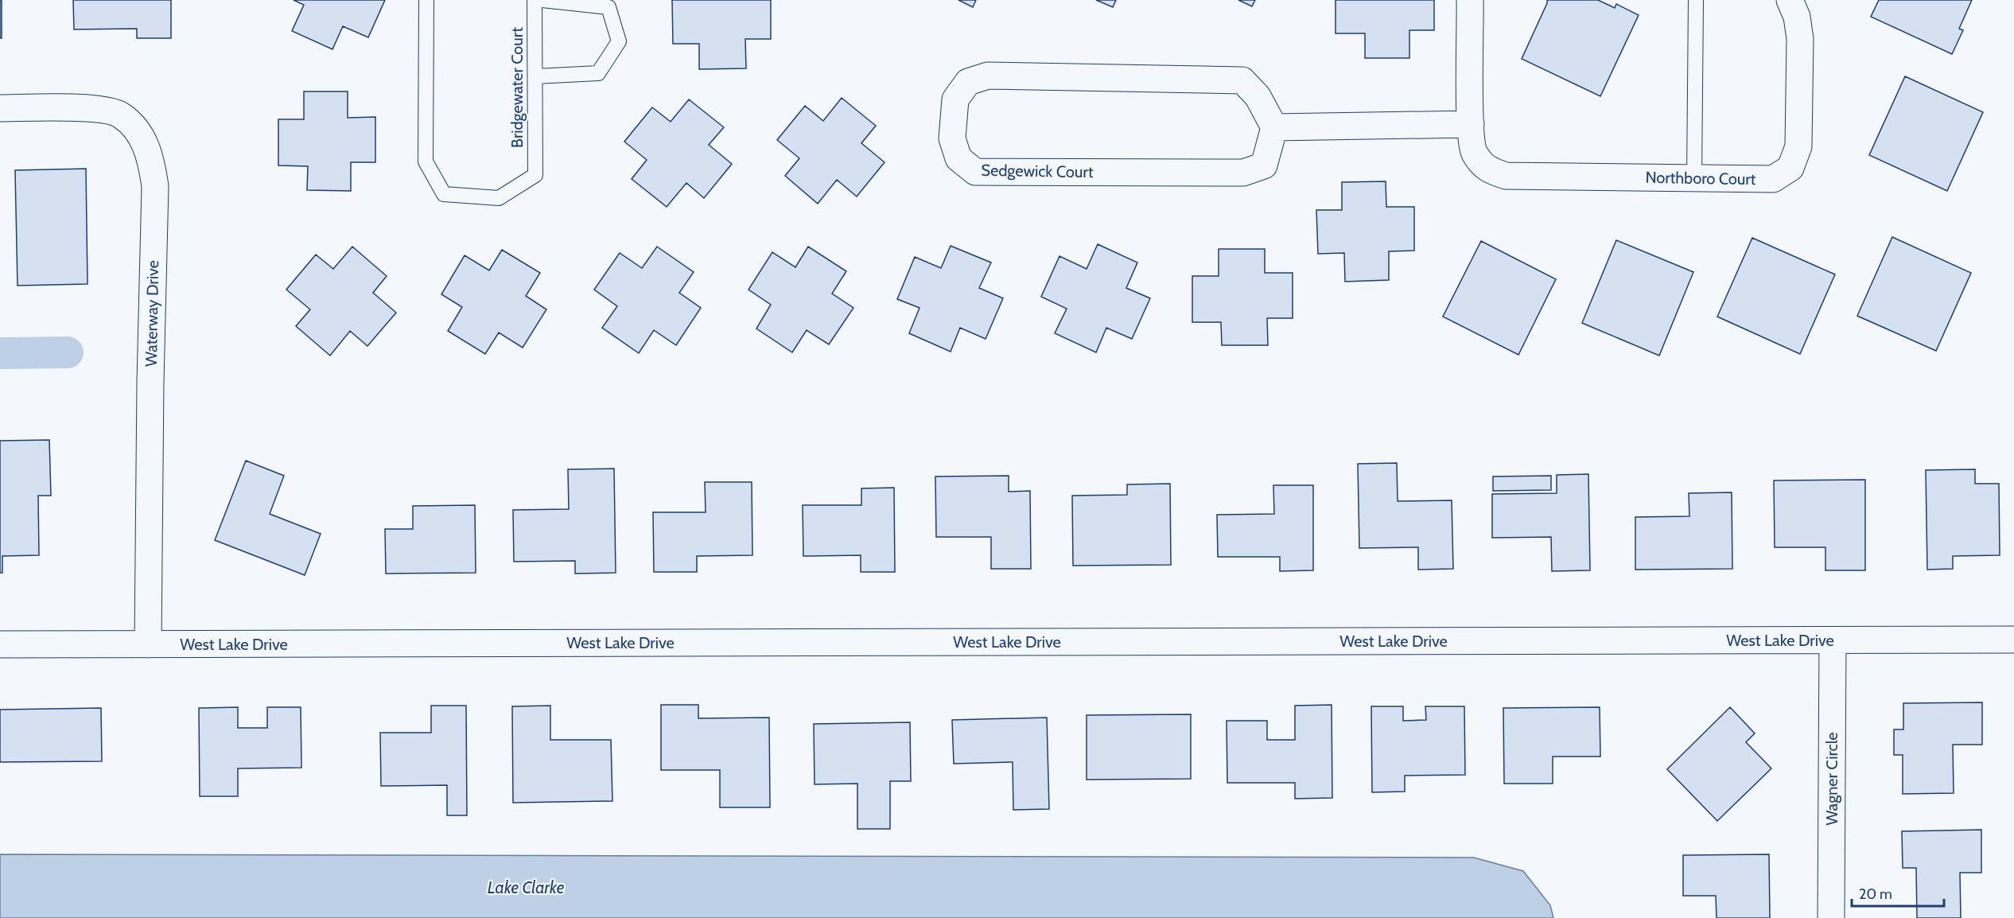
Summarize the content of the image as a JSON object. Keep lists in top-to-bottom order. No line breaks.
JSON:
{"streets":{"street":["Sedgewick Court","Northboro Court","Waterway Drive","West Lake Drive","Wagner Circle"],"lane":["Bridgewater Court"]},"crossings":[["Waterway Drive","West Lake Drive"],["West Lake Drive","Wagner Circle"]],"water":["Lake Clarke"],"scale_bar":"20 m"}
